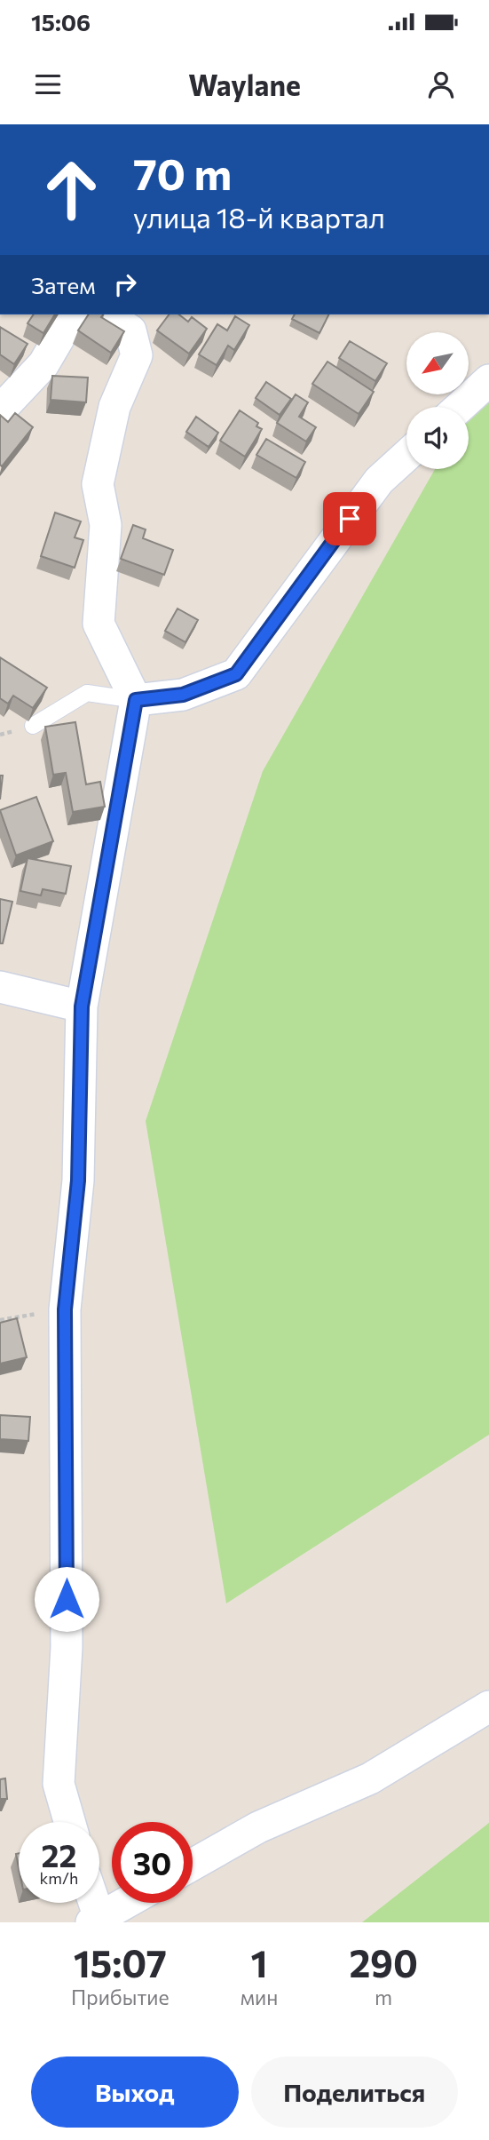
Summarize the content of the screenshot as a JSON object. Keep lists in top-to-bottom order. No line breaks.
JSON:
{"north":"bottom left","page":{"status":"15:06","header":"Waylane","turn":["70 m","улица 18-й квартал"],"then":"Затем","speed":"22 km/h","limit":"30","eta":["15:07","Прибытие","1","мин","290","m"],"buttons":["Выход","Поделиться"]}}
